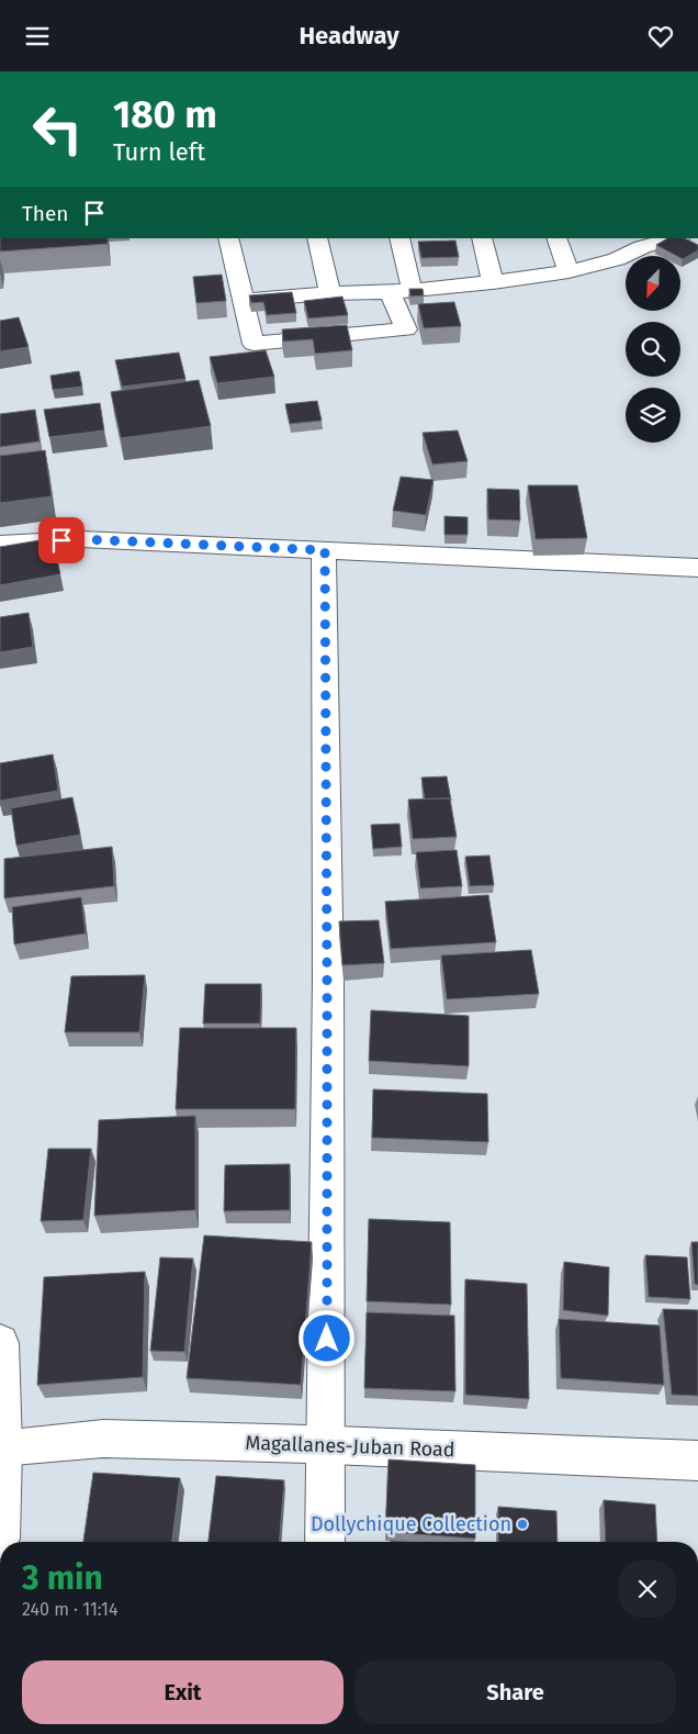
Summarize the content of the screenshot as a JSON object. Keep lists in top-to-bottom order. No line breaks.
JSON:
{"streets":{"main road":["Magallanes-Juban Road"]},"places":["Dollychique Collection"],"north":"bottom left","page":{"header":"Headway","turn":["180 m","Turn left"],"then":"Then","heading":["3 min","240 m · 11:14"],"buttons":["Exit","Share"]}}
